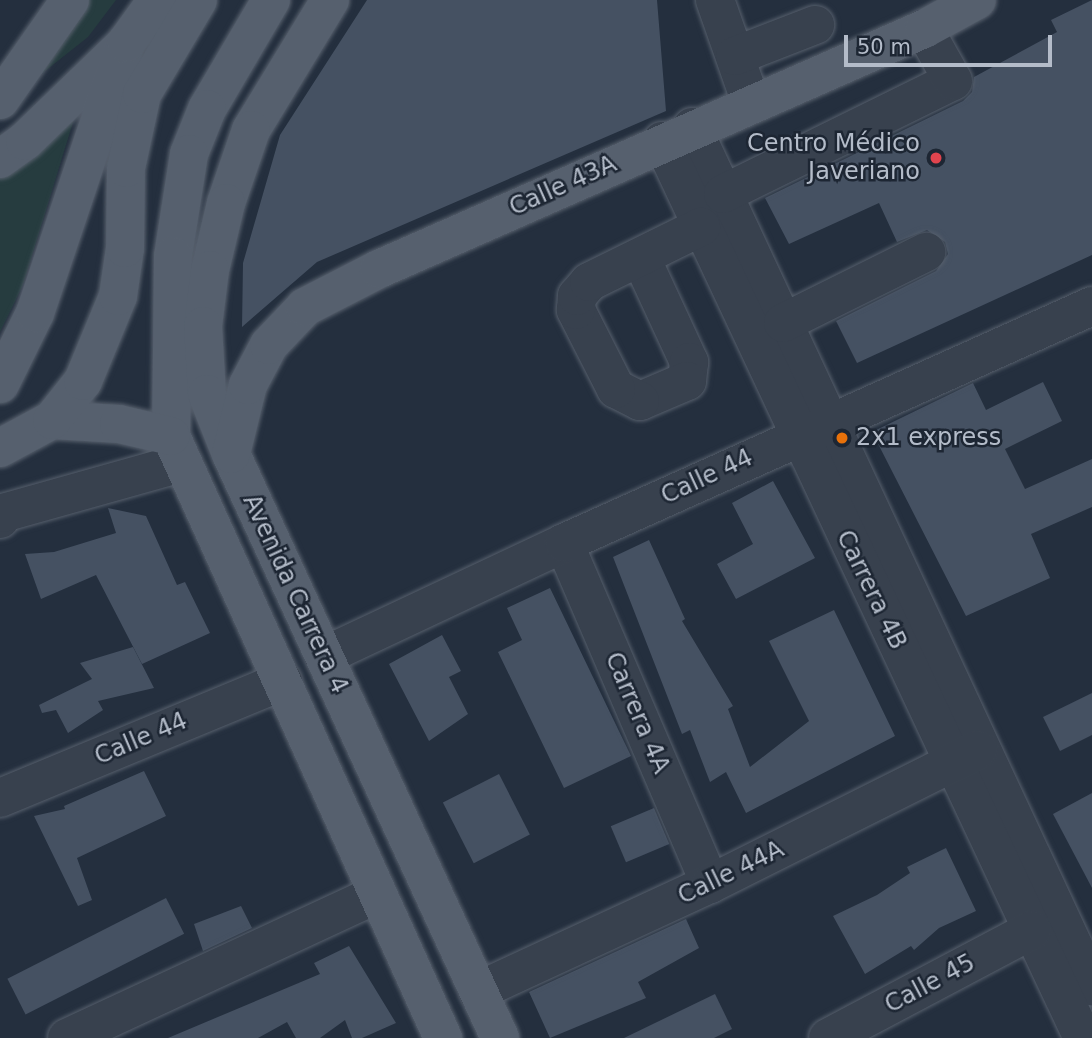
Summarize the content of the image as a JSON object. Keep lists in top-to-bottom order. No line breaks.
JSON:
{"streets":{"main road":["Calle 43A","Avenida Carrera 4"],"street":["Calle 44","Carrera 4B","Carrera 4A","Calle 44A","Calle 45"]},"crossings":[["Calle 43A","Carrera 4B"],["Calle 43A","Avenida Carrera 4"],["Calle 44","Carrera 4B"],["Calle 44","Avenida Carrera 4"],["Calle 44","Carrera 4A"],["Carrera 4B","Calle 44A"],["Carrera 4B","Calle 45"],["Avenida Carrera 4","Calle 44A"],["Carrera 4A","Calle 44A"]],"places":["Centro Médico Javeriano","2x1 express"],"scale_bar":"50 m"}
